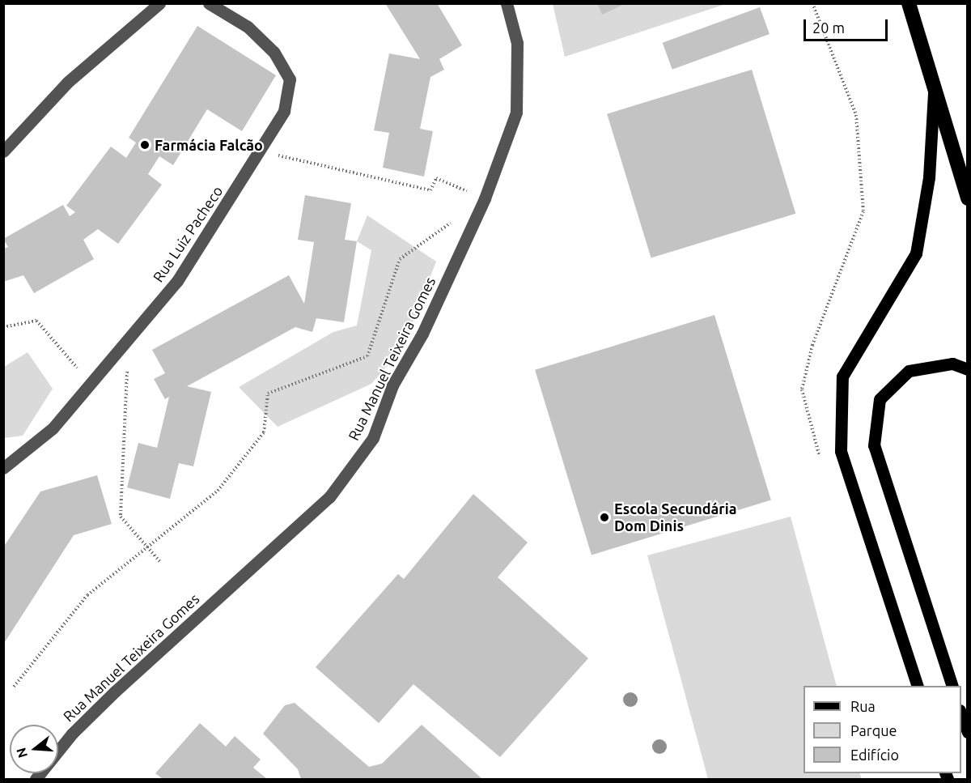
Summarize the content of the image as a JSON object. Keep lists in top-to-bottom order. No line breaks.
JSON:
{"streets":{"street":["Rua Luiz Pacheco","Rua Manuel Teixeira Gomes"]},"places":["Farmácia Falcão","Escola Secundária Dom Dinis"],"legend":["Rua","Parque","Edifício"],"scale_bar":"20 m","north":"left"}
